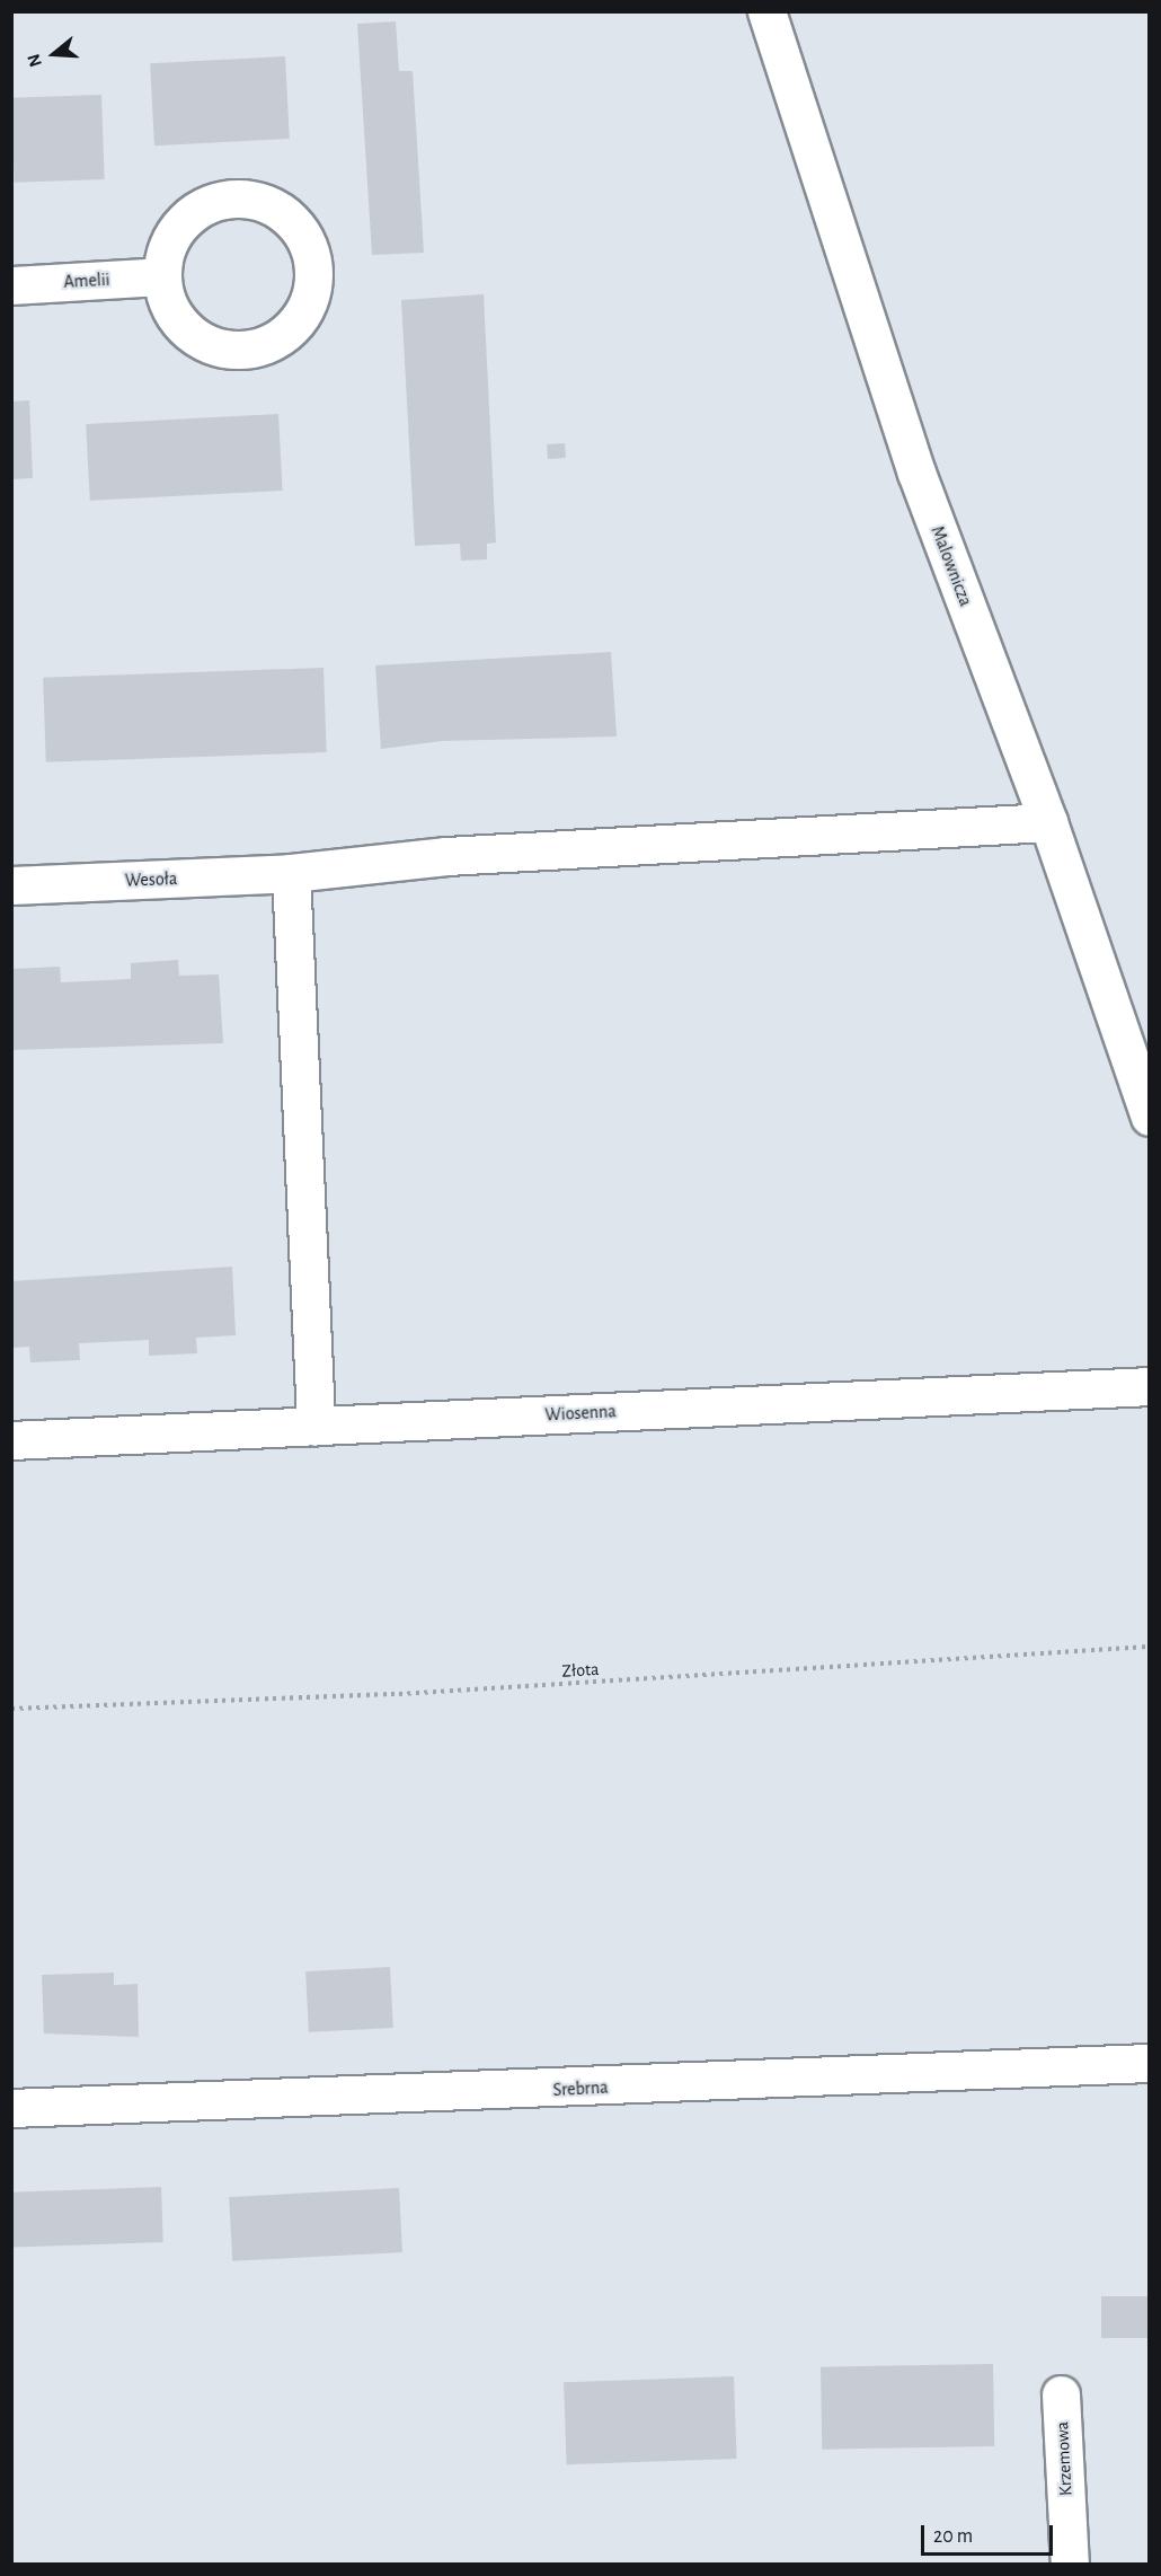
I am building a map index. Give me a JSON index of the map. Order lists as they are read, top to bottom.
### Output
{
  "streets": {
    "street": [
      "Amelii",
      "Malownicza",
      "Wesoła",
      "Wiosenna",
      "Srebrna",
      "Krzemowa"
    ],
    "path": ["Złota"]
  },
  "crossings": [
    ["Malownicza", "Wesoła"]
  ],
  "scale_bar": "20 m",
  "north": "left"
}
